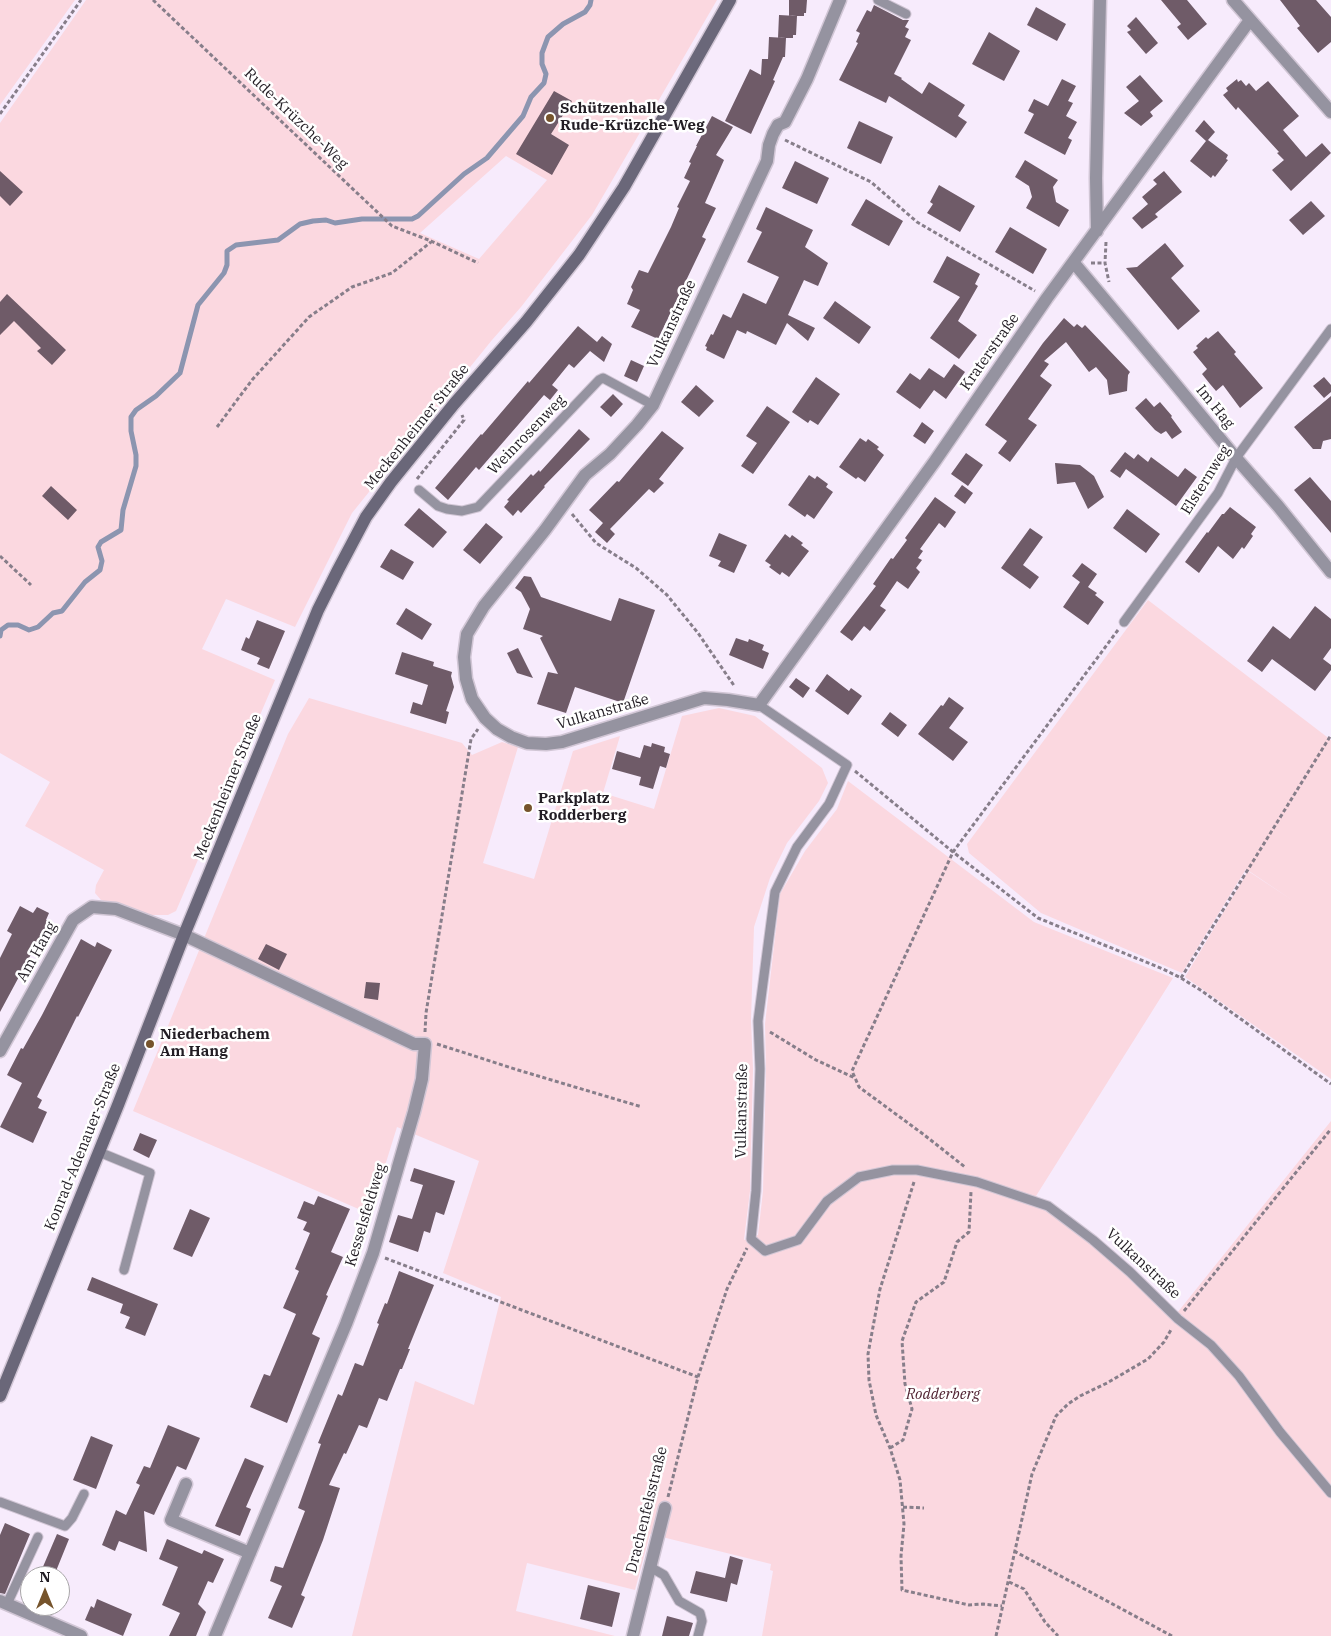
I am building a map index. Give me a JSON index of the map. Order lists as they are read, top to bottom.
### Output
{
  "streets": {
    "main road": ["Meckenheimer Straße", "Konrad-Adenauer-Straße"],
    "street": [
      "Vulkanstraße",
      "Kraterstraße",
      "Im Hag",
      "Am Hang",
      "Kesselsfeldweg",
      "Drachenfelsstraße"
    ],
    "lane": ["Weinrosenweg", "Elsternweg"],
    "path": ["Rude-Krüzche-Weg"]
  },
  "crossings": [
    ["Vulkanstraße", "Kraterstraße"],
    ["Vulkanstraße", "Weinrosenweg"],
    ["Kraterstraße", "Im Hag"],
    ["Im Hag", "Elsternweg"],
    ["Meckenheimer Straße", "Konrad-Adenauer-Straße"],
    ["Am Hang", "Konrad-Adenauer-Straße"]
  ],
  "parks": ["Rodderberg"],
  "places": ["Schützenhalle Rude-Krüzche-Weg", "Parkplatz Rodderberg", "Niederbachem Am Hang"],
  "north": "top"
}
